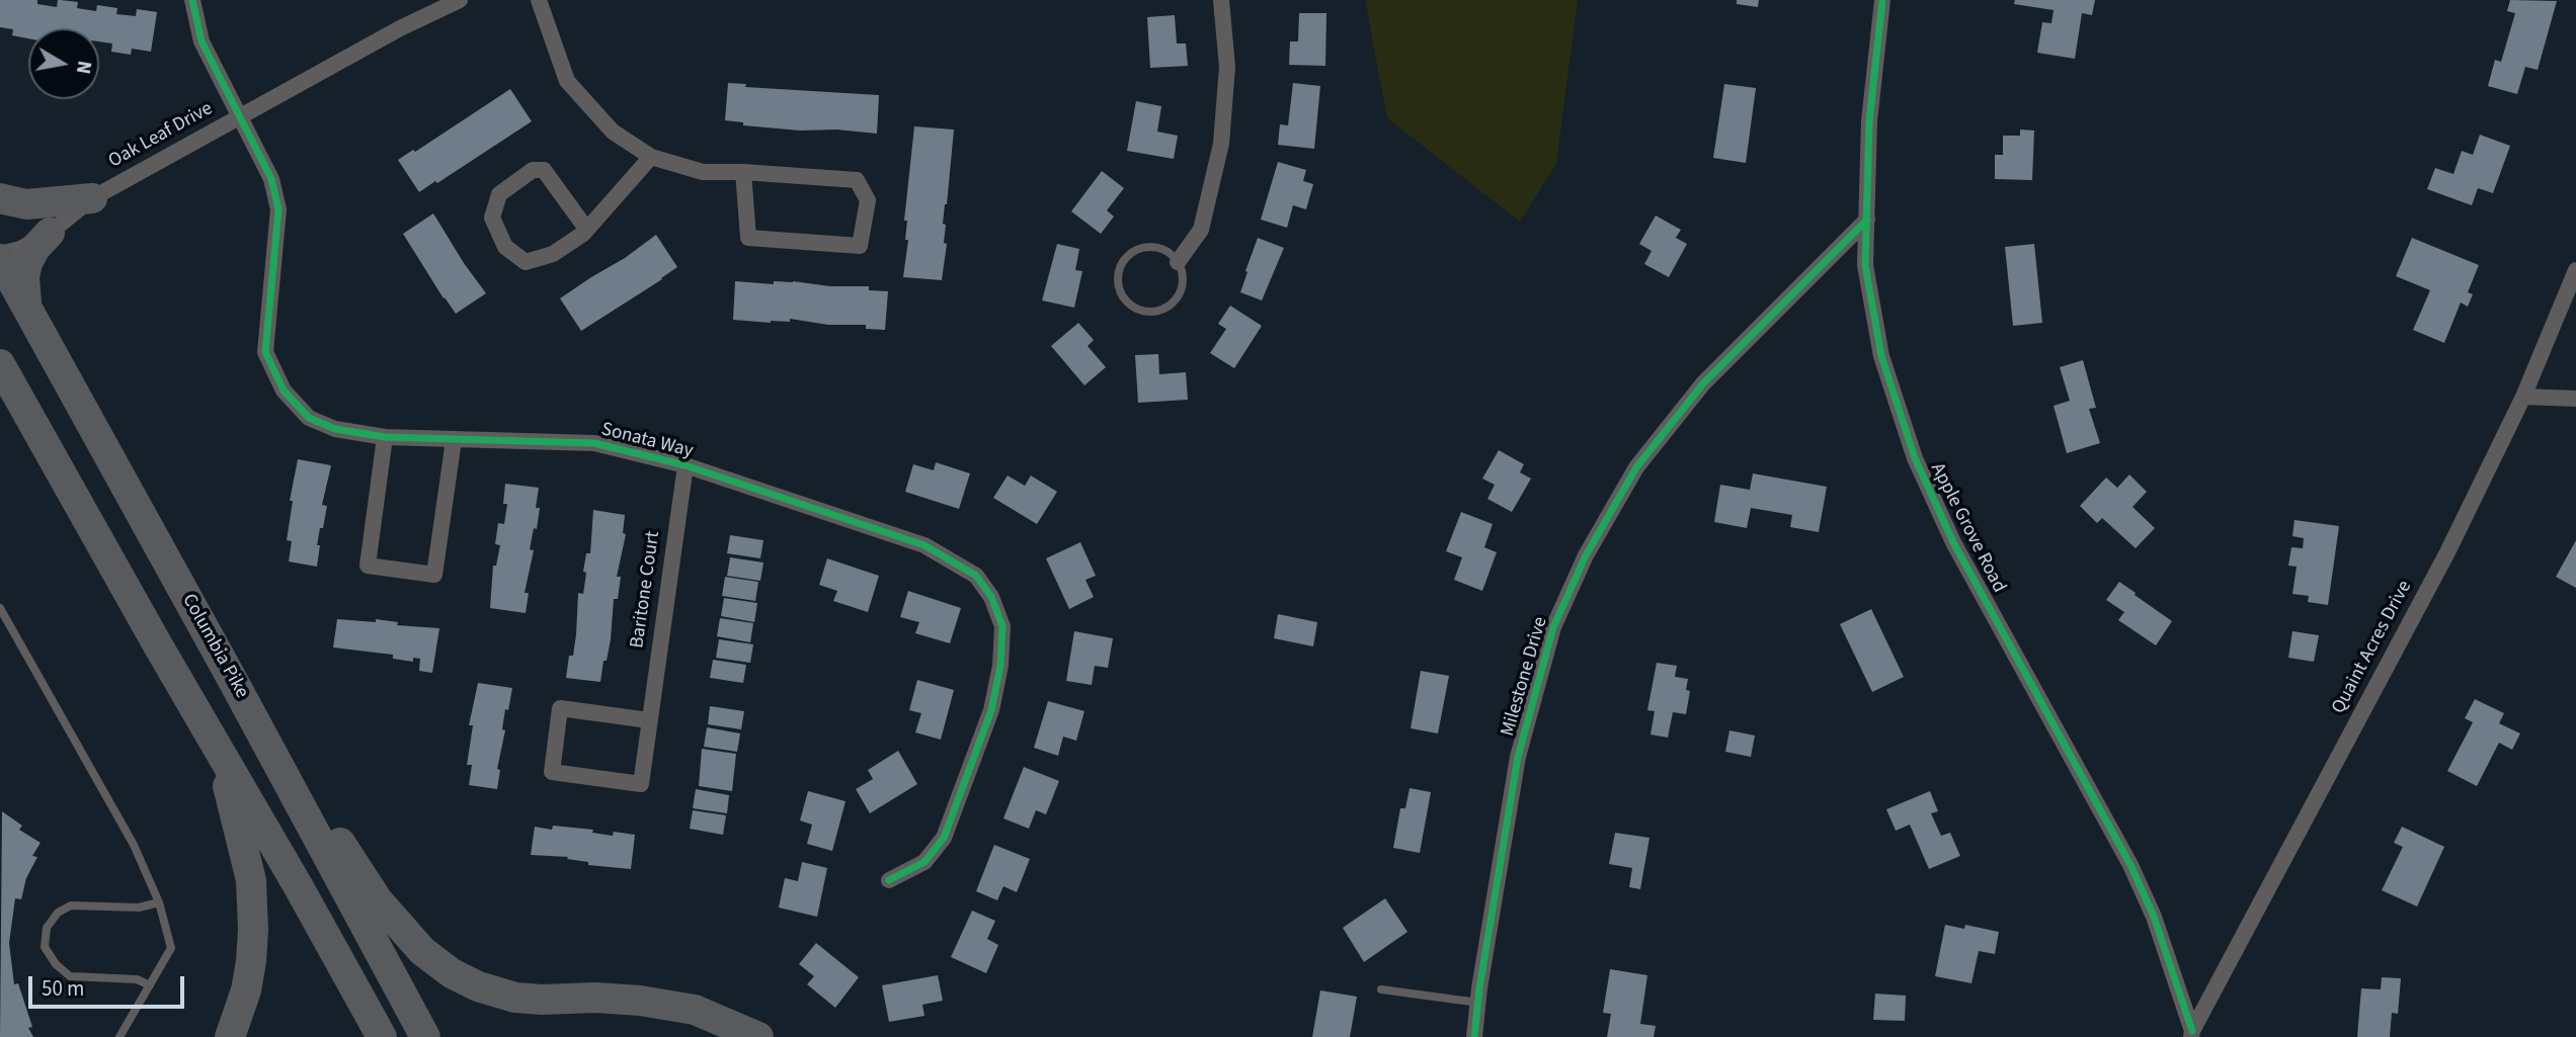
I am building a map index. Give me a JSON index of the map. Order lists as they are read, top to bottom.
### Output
{
  "streets": {
    "highway": ["Columbia Pike"],
    "street": [
      "Oak Leaf Drive",
      "Sonata Way",
      "Apple Grove Road",
      "Baritone Court",
      "Quaint Acres Drive",
      "Milestone Drive"
    ]
  },
  "crossings": [
    ["Oak Leaf Drive", "Sonata Way"],
    ["Oak Leaf Drive", "Columbia Pike"],
    ["Sonata Way", "Baritone Court"],
    ["Apple Grove Road", "Quaint Acres Drive"],
    ["Apple Grove Road", "Milestone Drive"]
  ],
  "scale_bar": "50 m",
  "north": "right"
}
